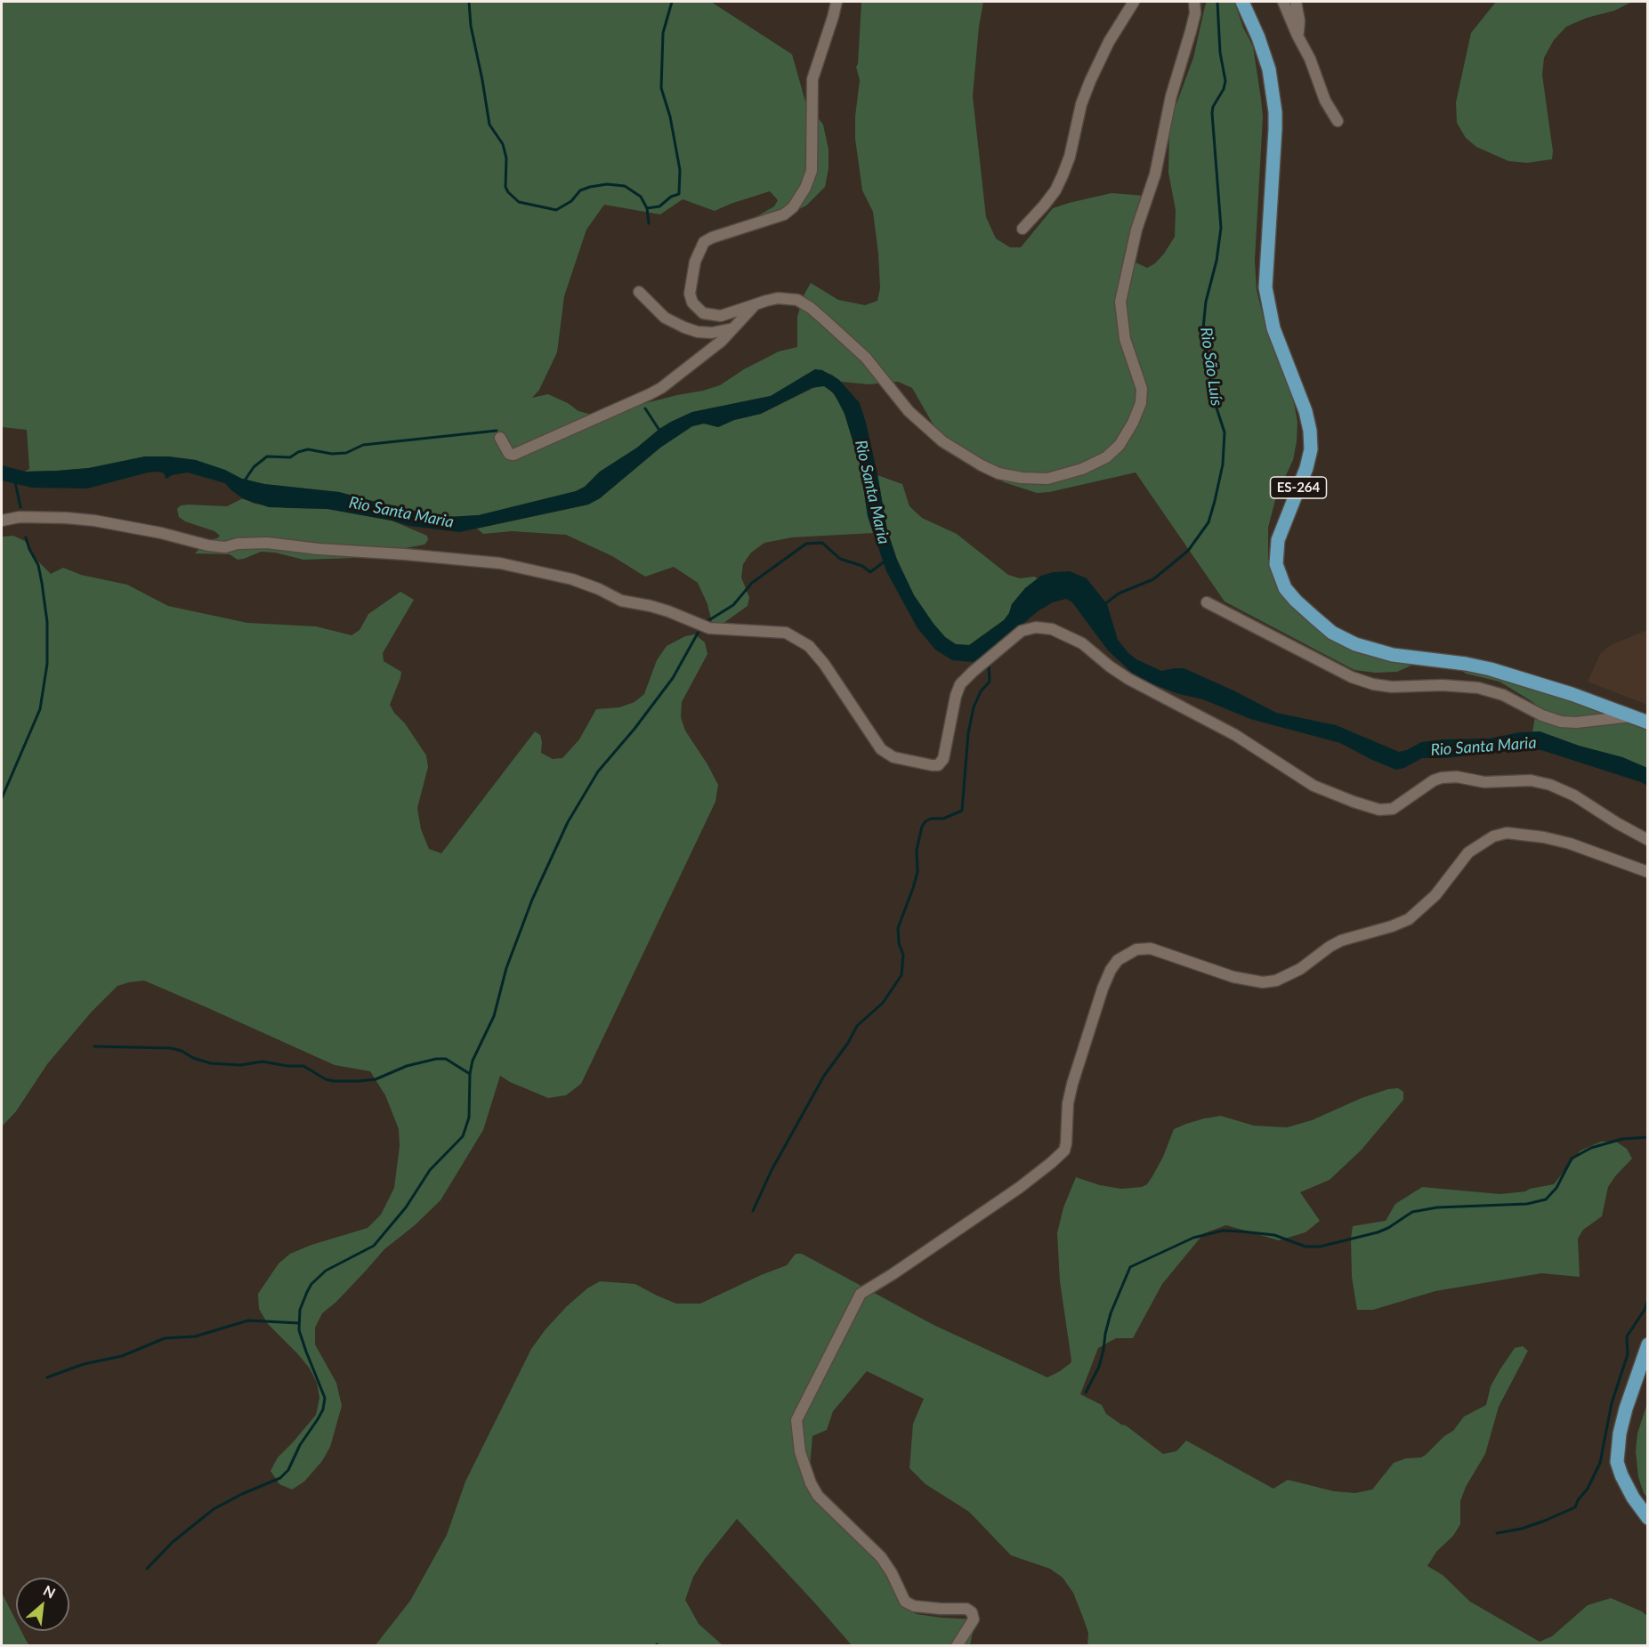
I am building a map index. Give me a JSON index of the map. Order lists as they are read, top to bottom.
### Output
{
  "streets": {
    "main road": ["ES-264"]
  },
  "water": ["Rio São Luís", "Rio Santa Maria"],
  "north": "top right"
}
